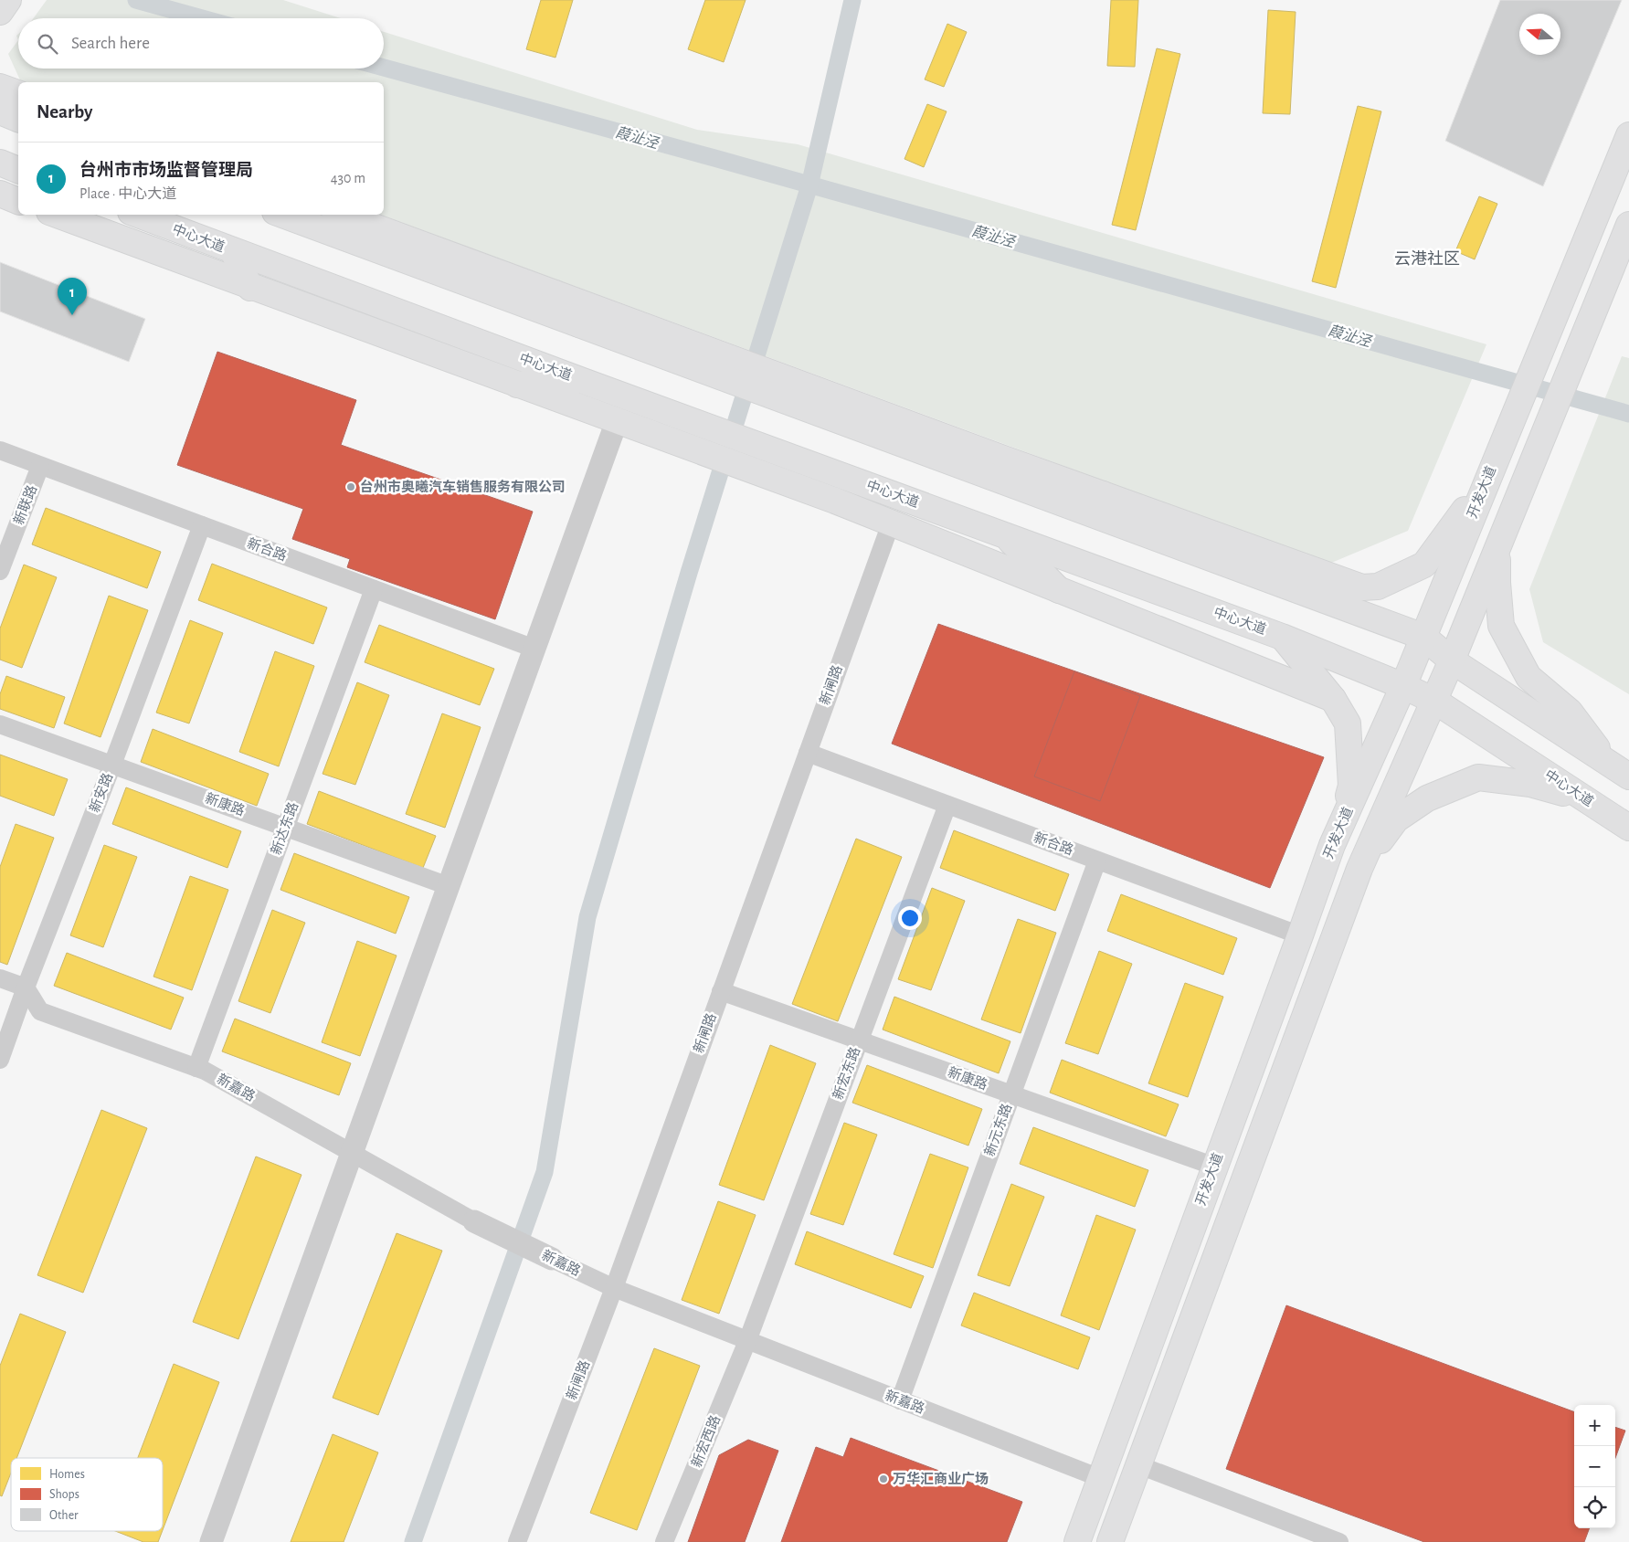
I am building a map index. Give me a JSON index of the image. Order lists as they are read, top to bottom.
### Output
{
  "streets": {
    "main road": ["中心大道", "开发大道"],
    "street": [
      "新联路",
      "新合路",
      "新闸路",
      "新安路",
      "新康路",
      "新达东路",
      "新宏东路",
      "新嘉路",
      "新元东路",
      "新宏西路"
    ]
  },
  "crossings": [
    ["中心大道", "开发大道"],
    ["开发大道", "新合路"],
    ["开发大道", "新康路"],
    ["开发大道", "新嘉路"],
    ["新联路", "新合路"],
    ["新合路", "新闸路"],
    ["新合路", "新安路"],
    ["新合路", "新达东路"],
    ["新合路", "新宏东路"],
    ["新合路", "新元东路"],
    ["新闸路", "新康路"],
    ["新闸路", "新嘉路"],
    ["新安路", "新康路"],
    ["新康路", "新达东路"],
    ["新康路", "新宏东路"],
    ["新康路", "新元东路"],
    ["新达东路", "新嘉路"],
    ["新宏东路", "新嘉路"],
    ["新宏东路", "新宏西路"],
    ["新嘉路", "新元东路"],
    ["新嘉路", "新宏西路"]
  ],
  "districts": ["云港社区"],
  "water": ["葭沚泾"],
  "places": ["台州市奥曦汽车销售服务有限公司", "万华汇商业广场"],
  "legend": ["Homes", "Shops", "Other"],
  "north": "left",
  "page": {
    "search": "Search here",
    "heading": "Nearby",
    "list": [
      {
        "mark": "1",
        "name": "台州市市场监督管理局",
        "note": "Place · 中心大道",
        "value": "430 m"
      }
    ],
    "pins": "1",
    "map_buttons": ["+", "−"]
  }
}
